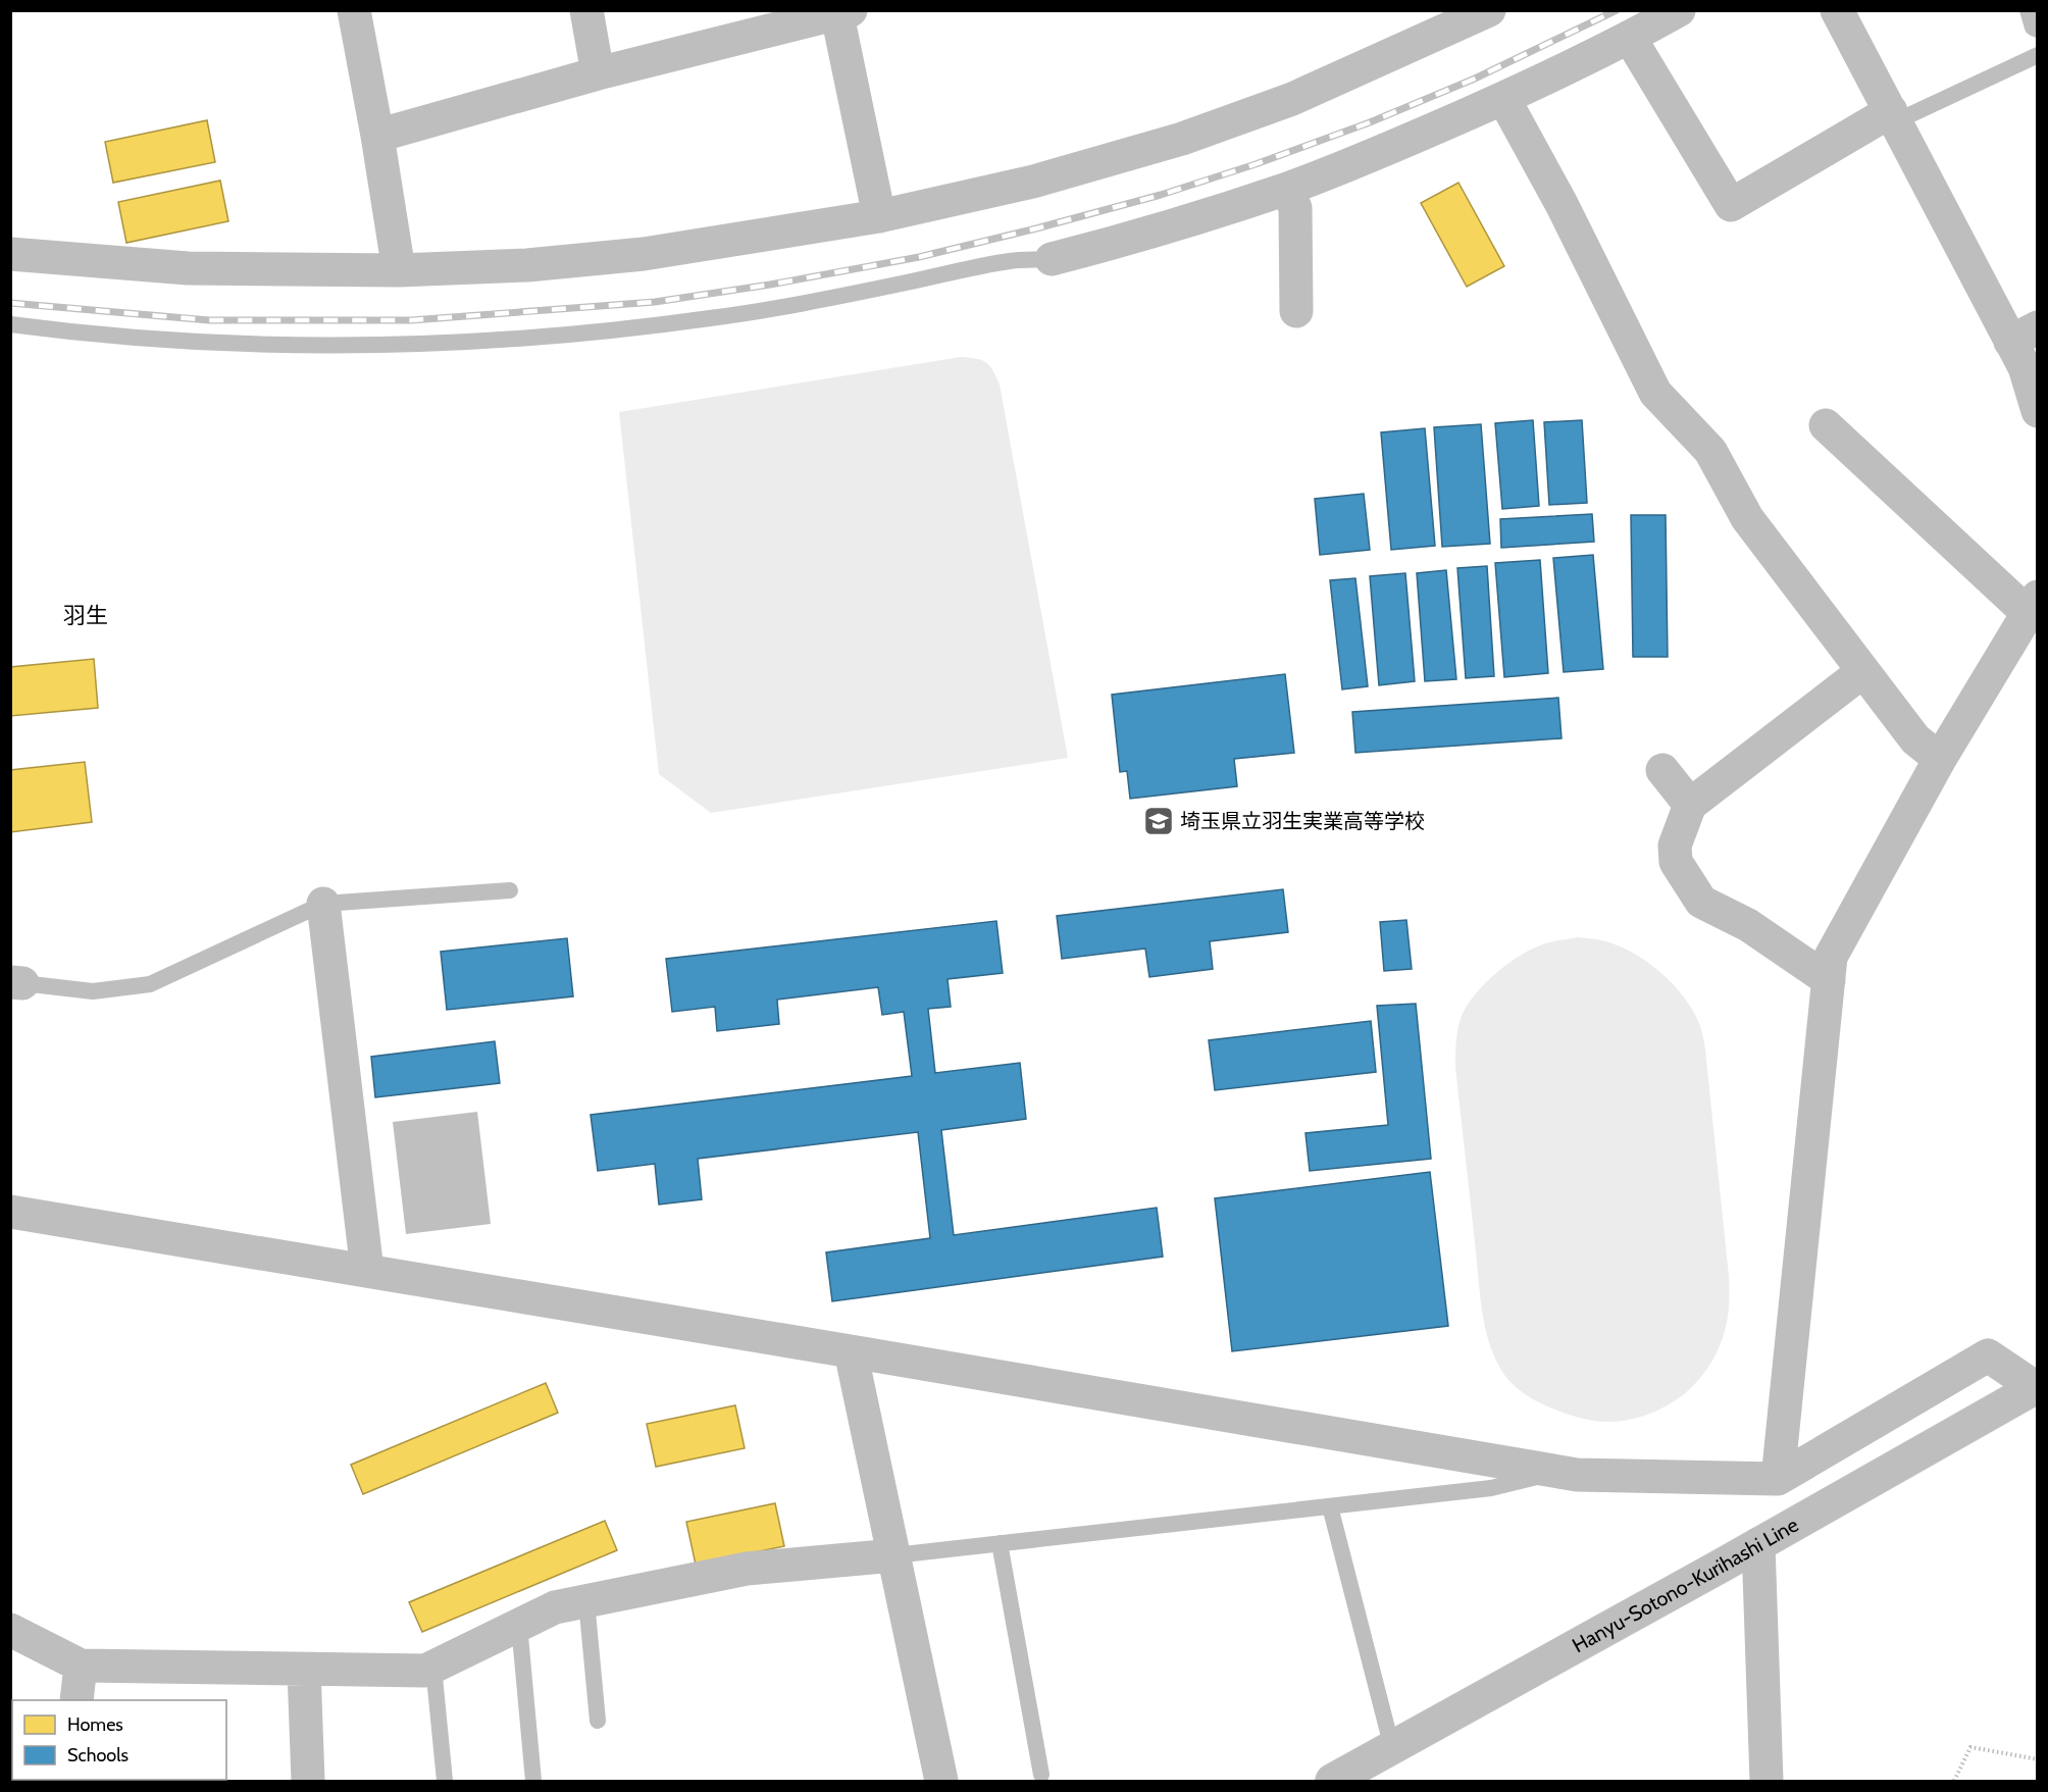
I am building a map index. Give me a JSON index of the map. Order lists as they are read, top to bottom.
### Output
{
  "streets": {
    "street": ["Hanyu-Sotono-Kurihashi Line"]
  },
  "districts": ["羽生"],
  "places": {
    "school or university": ["埼玉県立羽生実業高等学校"]
  },
  "legend": ["Homes", "Schools"]
}
